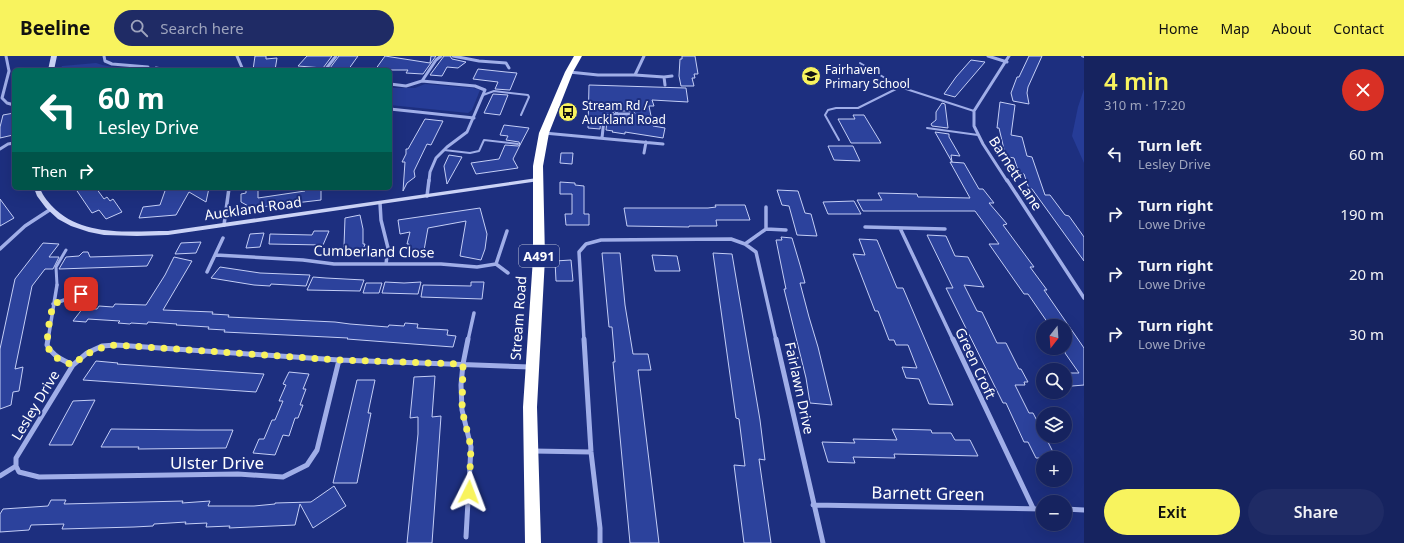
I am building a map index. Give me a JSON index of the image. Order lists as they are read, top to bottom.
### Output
{
  "streets": {
    "highway": ["A491", "Stream Road"],
    "street": [
      "Barnett Lane",
      "Auckland Road",
      "Cumberland Close",
      "Green Croft",
      "Fairlawn Drive",
      "Lesley Drive",
      "Ulster Drive",
      "Barnett Green"
    ]
  },
  "crossings": [
    ["Auckland Road", "Stream Road"],
    ["Stream Road", "Lesley Drive"],
    ["Green Croft", "Barnett Green"],
    ["Fairlawn Drive", "Barnett Green"],
    ["Lesley Drive", "Ulster Drive"]
  ],
  "places": {
    "school or university": ["Fairhaven Primary School"],
    "bus stop": ["Stream Rd / Auckland Road"]
  },
  "north": "bottom",
  "page": {
    "header": "Beeline",
    "search": "Search here",
    "nav": [
      "Home",
      "Map",
      "About",
      "Contact"
    ],
    "heading": ["4 min", "310 m · 17:20"],
    "turn": ["60 m", "Lesley Drive"],
    "list": [
      {
        "name": "Turn left",
        "note": "Lesley Drive",
        "value": "60 m"
      },
      {
        "name": "Turn right",
        "note": "Lowe Drive",
        "value": "190 m"
      },
      {
        "name": "Turn right",
        "note": "Lowe Drive",
        "value": "20 m"
      },
      {
        "name": "Turn right",
        "note": "Lowe Drive",
        "value": "30 m"
      }
    ],
    "then": "Then",
    "map_buttons": ["+", "−"],
    "buttons": ["Exit", "Share"]
  }
}
